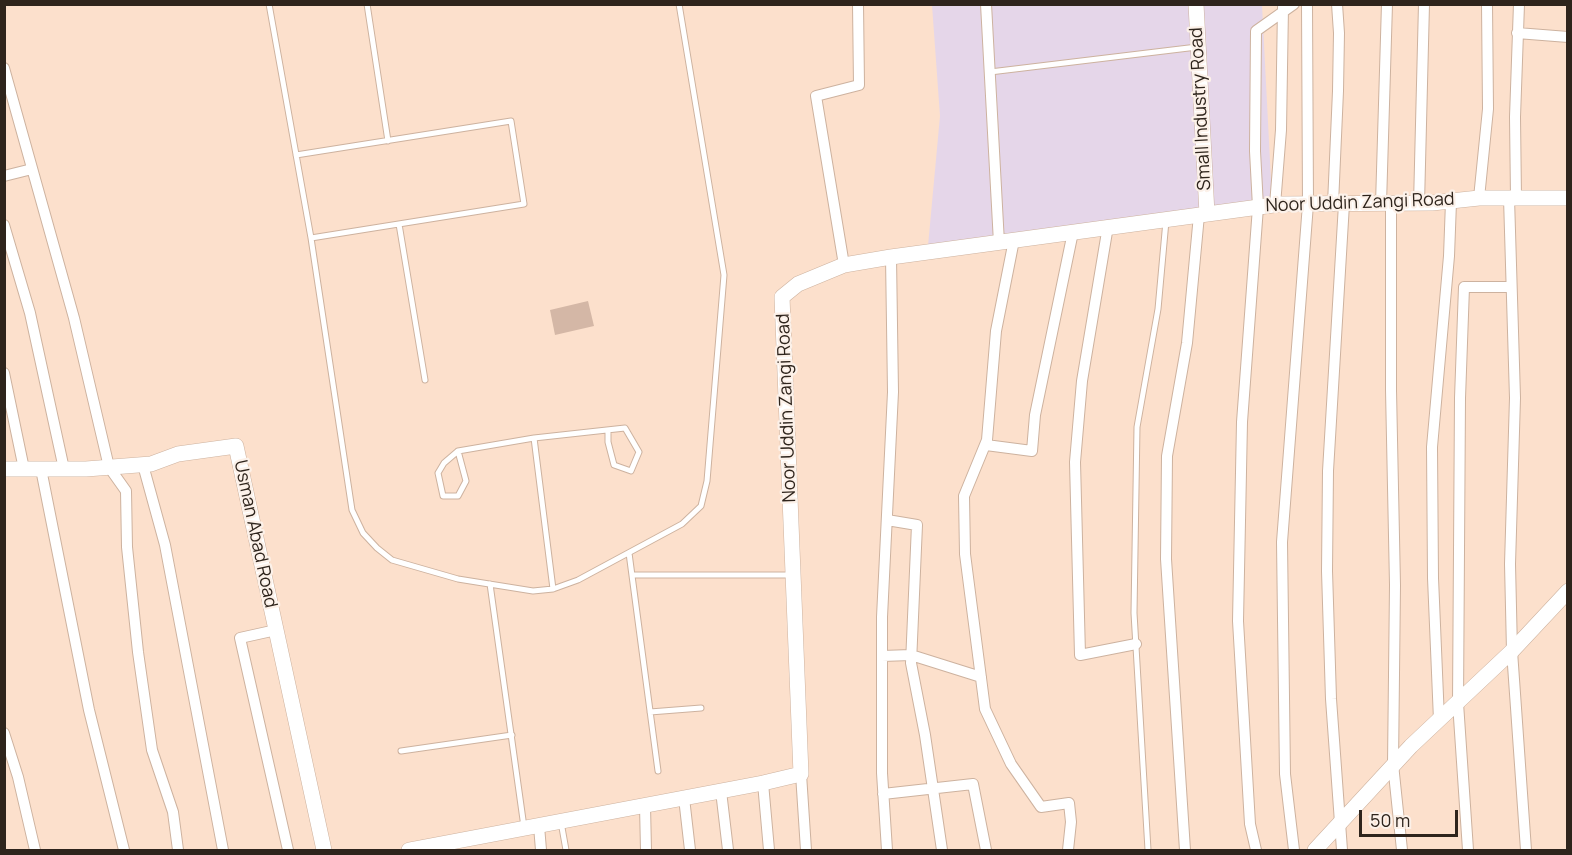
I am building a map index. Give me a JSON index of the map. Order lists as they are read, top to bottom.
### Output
{
  "streets": {
    "street": ["Small Industry Road", "Noor Uddin Zangi Road", "Usman Abad Road"]
  },
  "crossings": [
    ["Small Industry Road", "Noor Uddin Zangi Road"]
  ],
  "scale_bar": "50 m"
}
